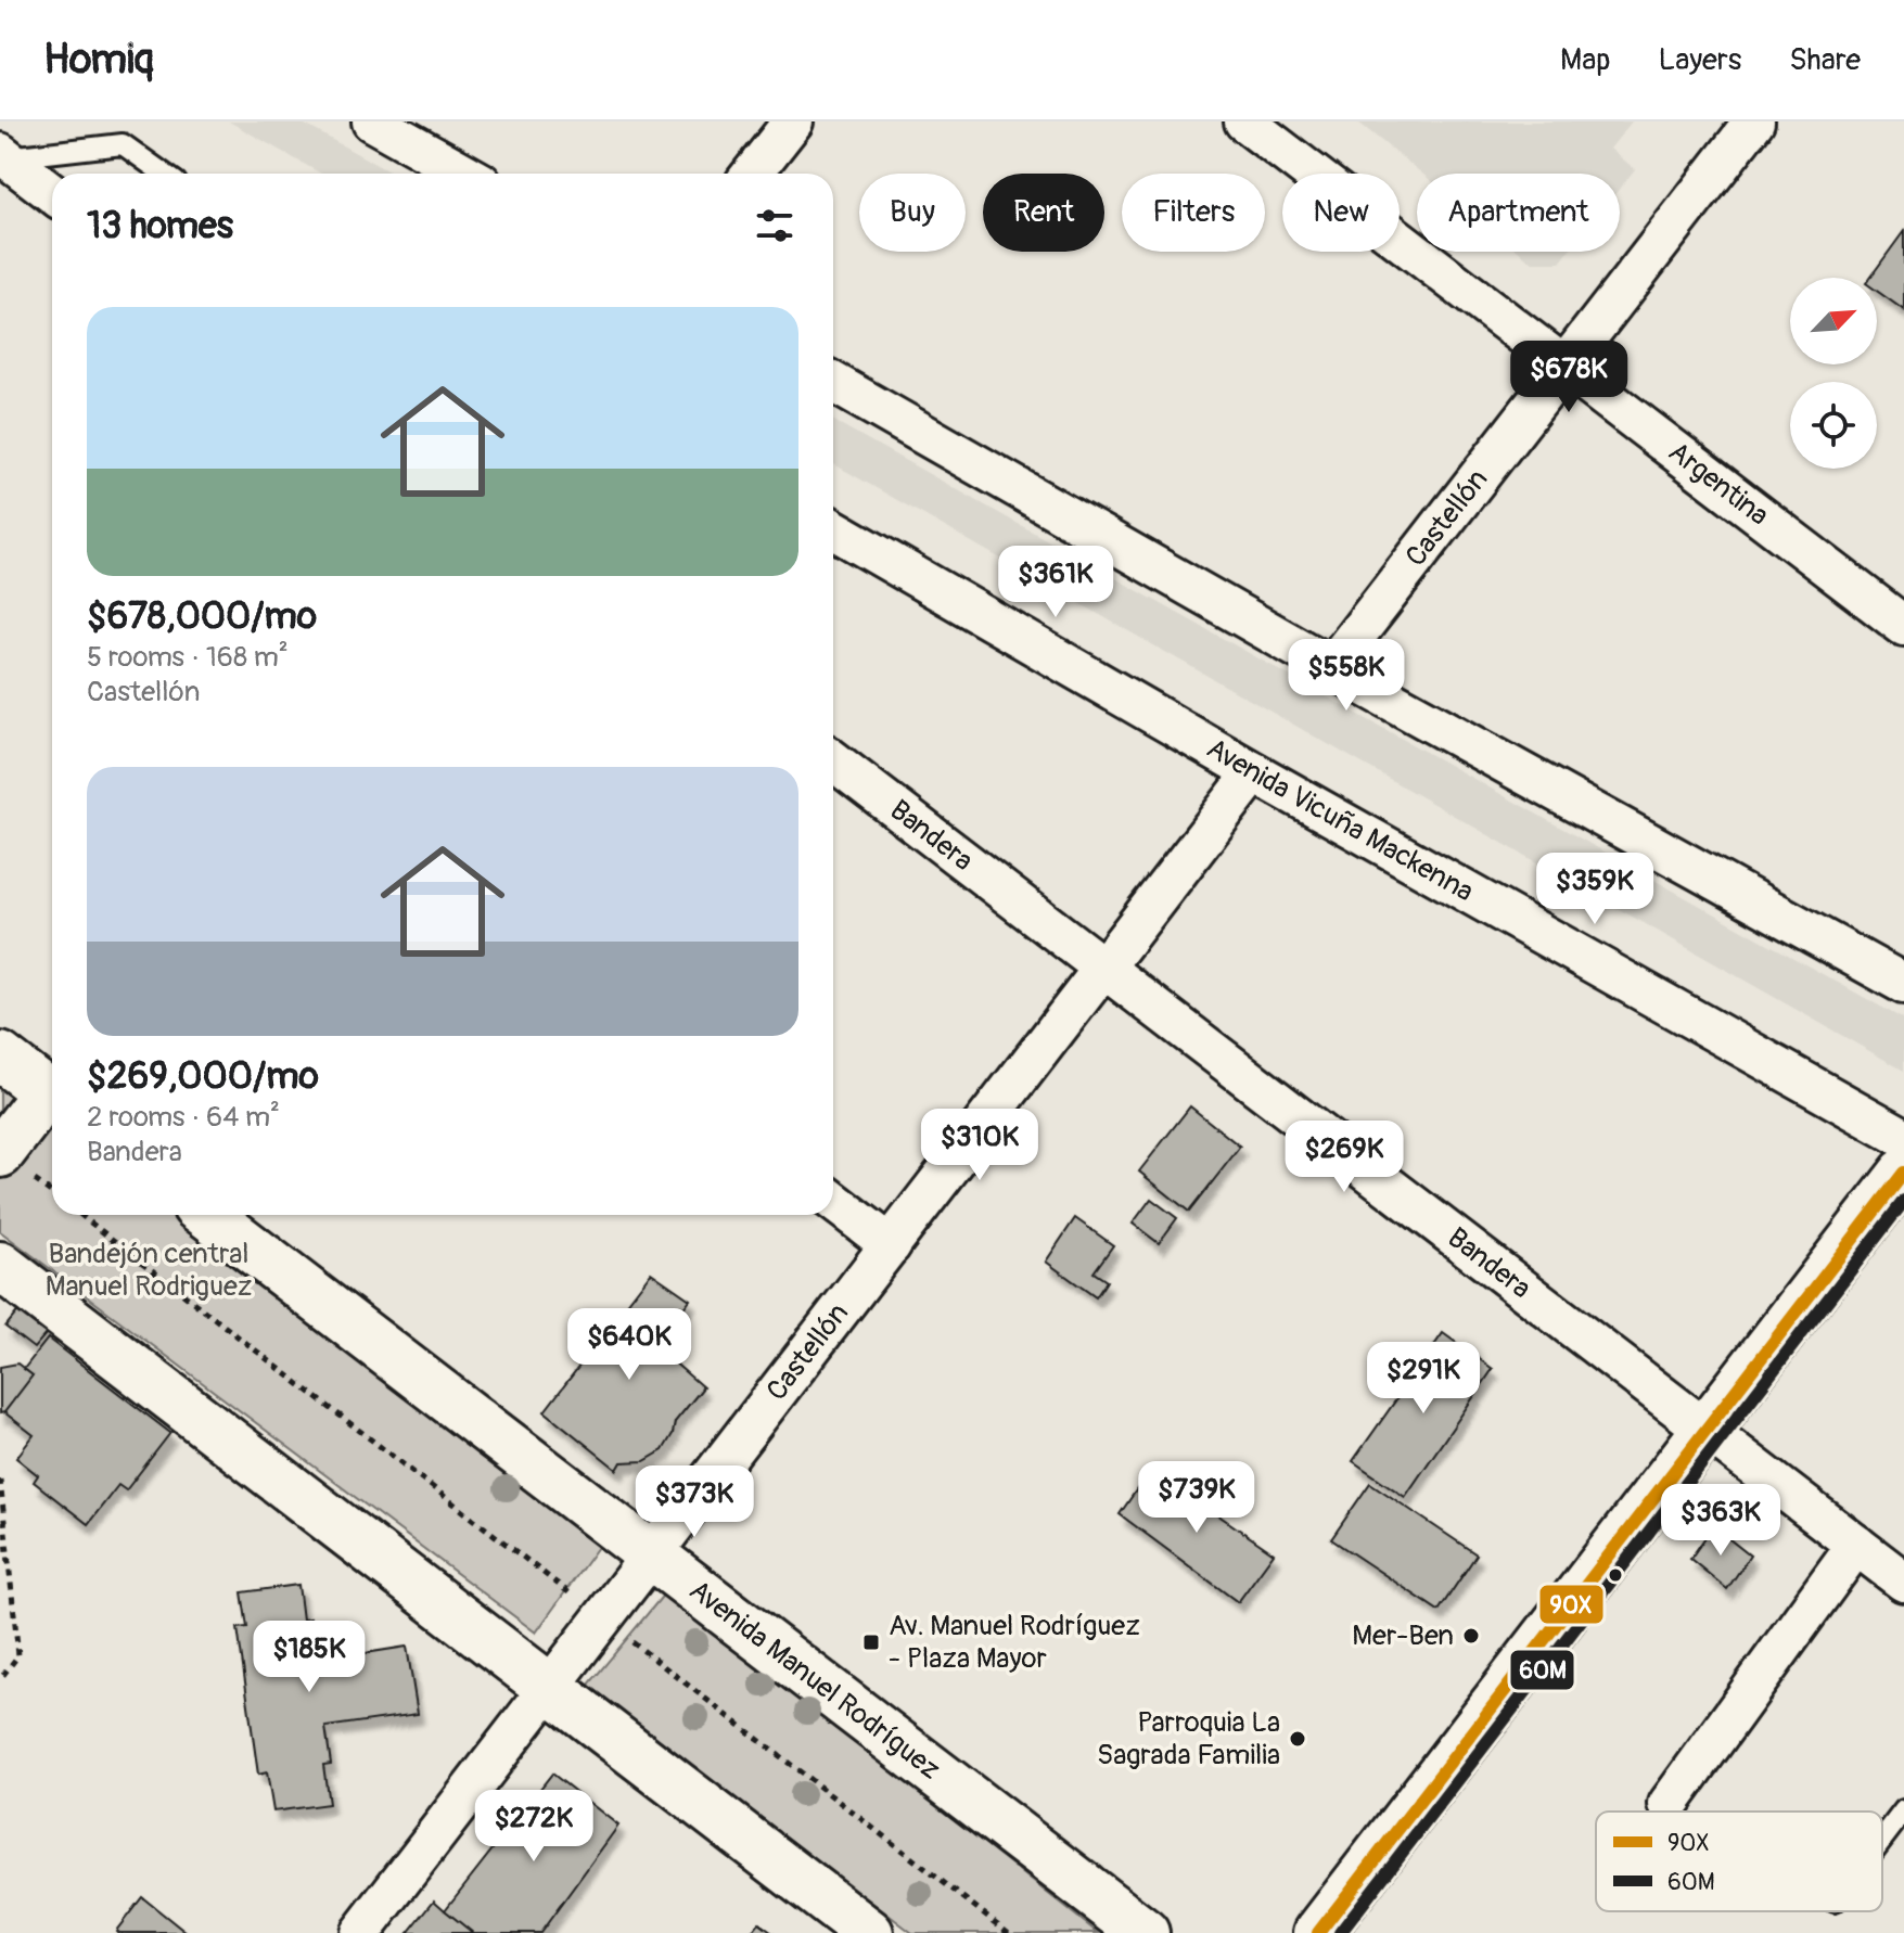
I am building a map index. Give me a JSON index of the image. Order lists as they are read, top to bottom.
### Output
{
  "streets": {
    "main road": ["Avenida Manuel Rodríguez"],
    "street": [
      "Argentina",
      "Castellón",
      "Avenida Vicuña Mackenna",
      "Bandera"
    ]
  },
  "crossings": [
    ["Argentina", "Castellón"],
    ["Castellón", "Avenida Vicuña Mackenna"],
    ["Castellón", "Bandera"],
    ["Castellón", "Avenida Manuel Rodríguez"]
  ],
  "parks": ["Bandejón central Manuel Rodriguez"],
  "places": {
    "other": ["Mer-Ben", "Parroquia La Sagrada Familia"],
    "transit": ["Av. Manuel Rodríguez - Plaza Mayor"]
  },
  "lines": ["transit line 90X", "transit line 60M"],
  "legend": ["90X", "60M"],
  "north": "top right",
  "page": {
    "header": "Homiq",
    "nav": ["Map", "Layers", "Share"],
    "chip": [
      "Buy",
      "Rent",
      "Filters",
      "New",
      "Apartment"
    ],
    "heading": "13 homes",
    "list": [
      {
        "name": "$678,000/mo",
        "note": "5 rooms · 168 m² · Castellón"
      },
      {
        "name": "$269,000/mo",
        "note": "2 rooms · 64 m² · Bandera"
      }
    ],
    "price": [
      "$678K",
      "$361K",
      "$558K",
      "$359K",
      "$310K",
      "$269K",
      "$640K",
      "$291K",
      "$739K",
      "$373K",
      "$363K",
      "$185K",
      "$272K"
    ]
  }
}
